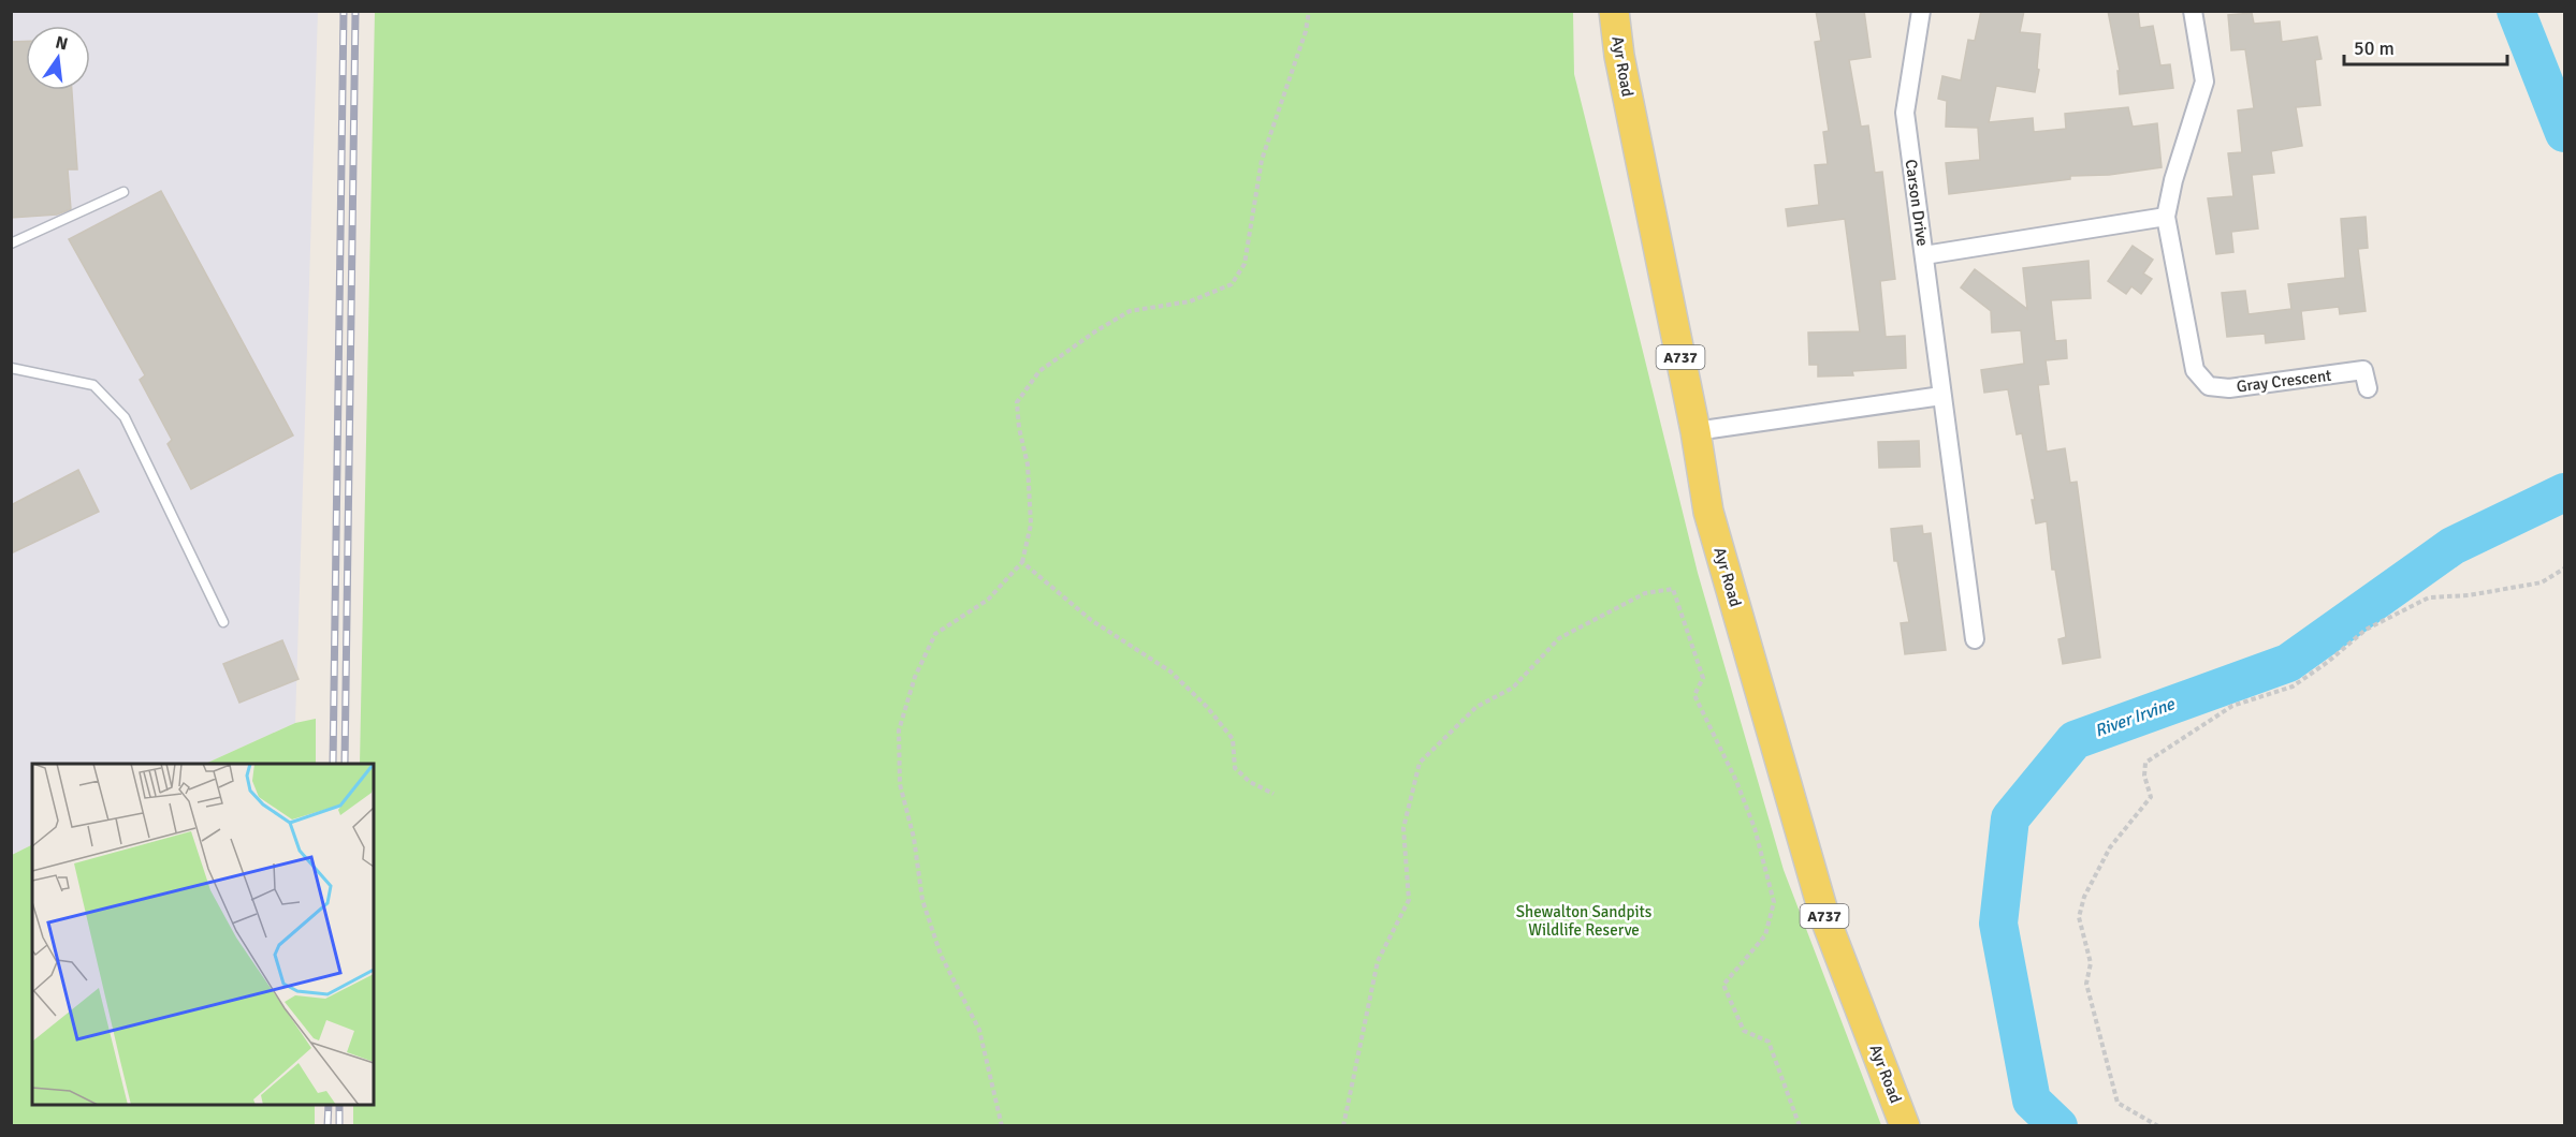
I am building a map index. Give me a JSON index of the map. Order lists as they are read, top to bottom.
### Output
{
  "streets": {
    "main road": ["Ayr Road", "A737"],
    "street": ["Carson Drive", "Gray Crescent"]
  },
  "water": ["River Irvine"],
  "parks": ["Shewalton Sandpits Wildlife Reserve"],
  "scale_bar": "50 m",
  "north": "top"
}
